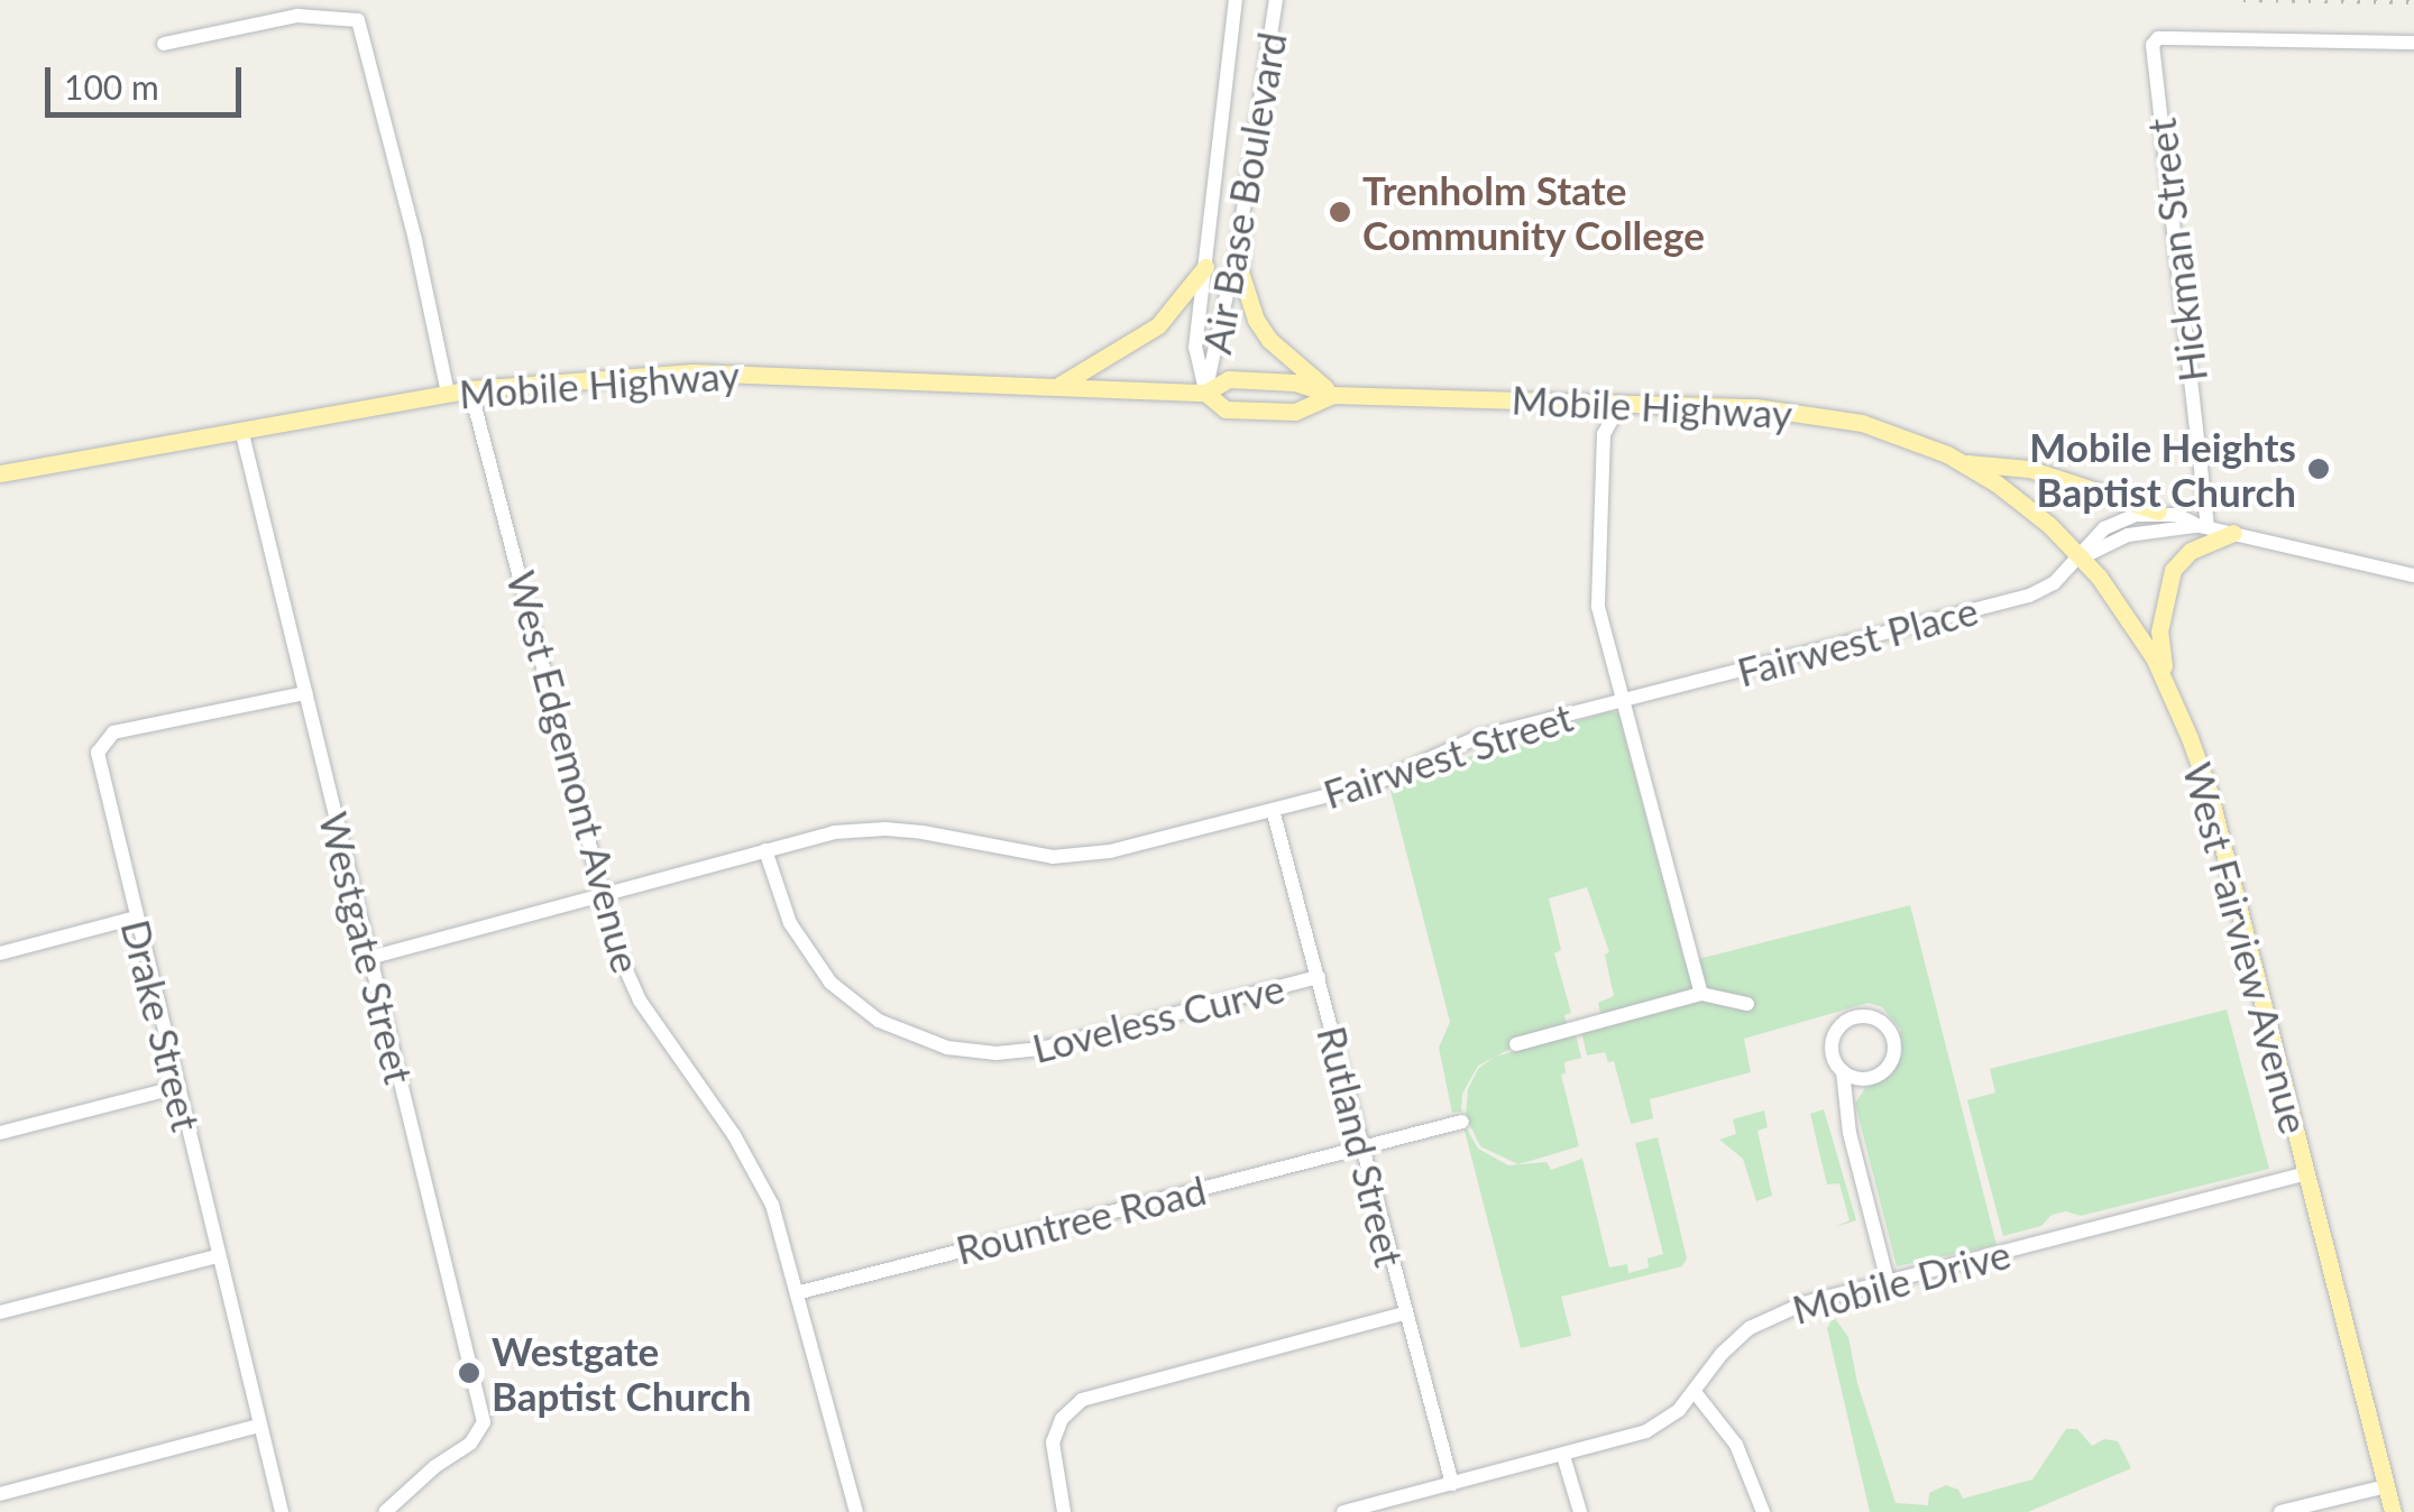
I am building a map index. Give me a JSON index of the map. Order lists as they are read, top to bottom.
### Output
{
  "streets": {
    "main road": ["Mobile Highway", "West Fairview Avenue"],
    "street": [
      "Air Base Boulevard",
      "Hickman Street",
      "Fairwest Place",
      "Fairwest Street",
      "West Edgemont Avenue",
      "Westgate Street",
      "Loveless Curve",
      "Drake Street",
      "Rutland Street",
      "Rountree Road",
      "Mobile Drive"
    ]
  },
  "crossings": [
    ["Air Base Boulevard", "Mobile Highway"],
    ["Mobile Highway", "Fairwest Street"],
    ["Mobile Highway", "West Edgemont Avenue"],
    ["Mobile Highway", "Westgate Street"],
    ["Mobile Highway", "West Fairview Avenue"],
    ["Fairwest Place", "Fairwest Street"],
    ["Fairwest Place", "West Fairview Avenue"],
    ["Fairwest Street", "West Edgemont Avenue"],
    ["Fairwest Street", "Westgate Street"],
    ["Fairwest Street", "Loveless Curve"],
    ["Fairwest Street", "Rutland Street"],
    ["West Edgemont Avenue", "Rountree Road"],
    ["Westgate Street", "Drake Street"],
    ["West Fairview Avenue", "Mobile Drive"],
    ["Loveless Curve", "Rutland Street"],
    ["Rutland Street", "Rountree Road"],
    ["Rutland Street", "Mobile Drive"]
  ],
  "places": ["Trenholm State Community College", "Mobile Heights Baptist Church", "Westgate Baptist Church"],
  "scale_bar": "100 m"
}
